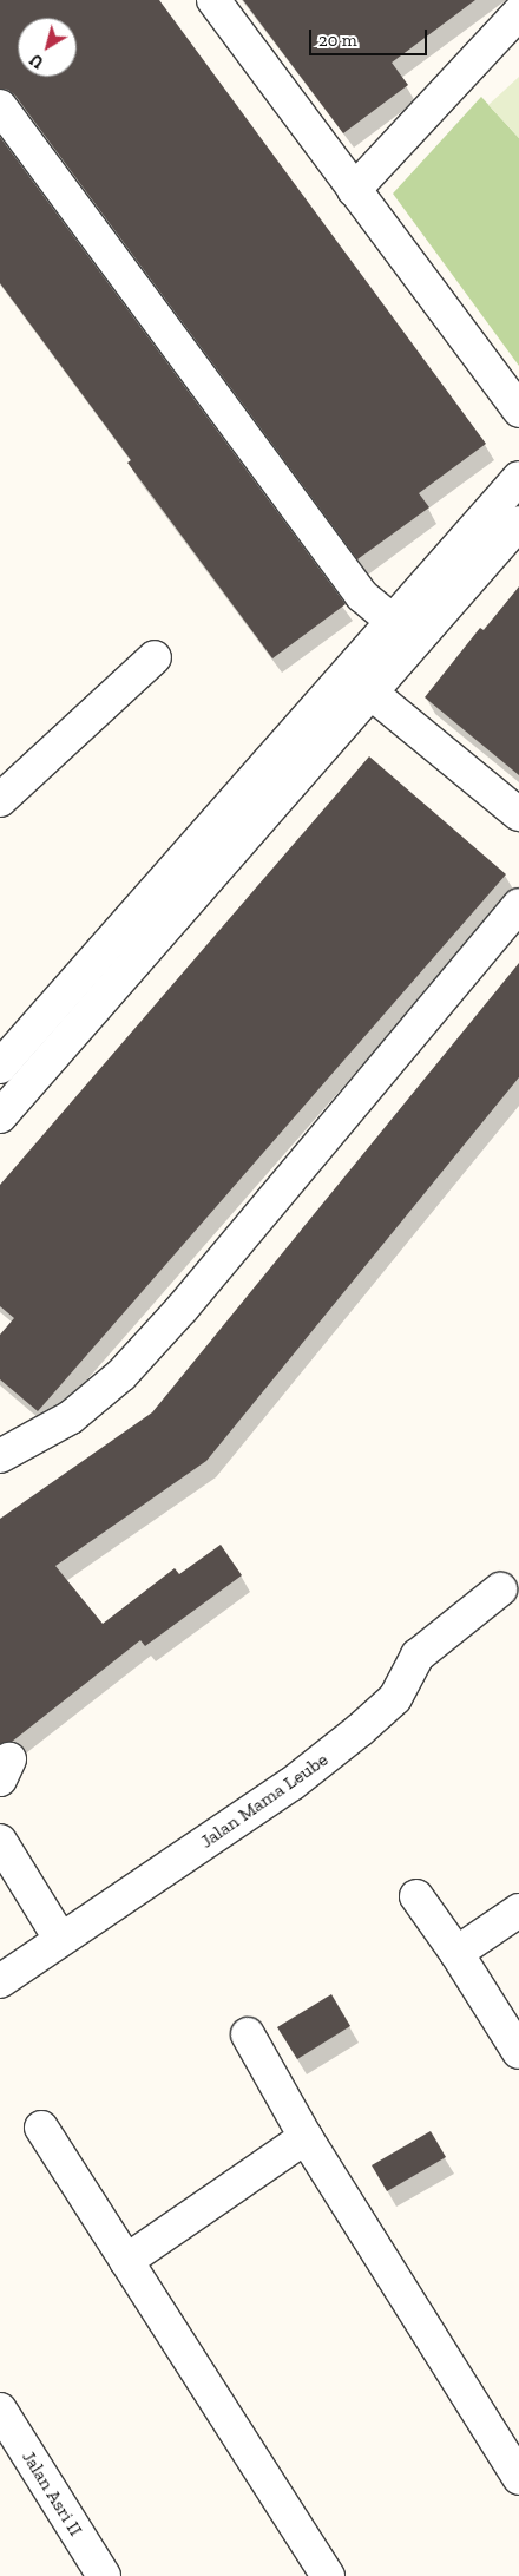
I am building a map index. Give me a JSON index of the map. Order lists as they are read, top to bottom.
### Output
{
  "streets": {
    "street": ["Jalan Mama Leube", "Jalan Asri II"]
  },
  "scale_bar": "20 m",
  "north": "bottom left"
}
